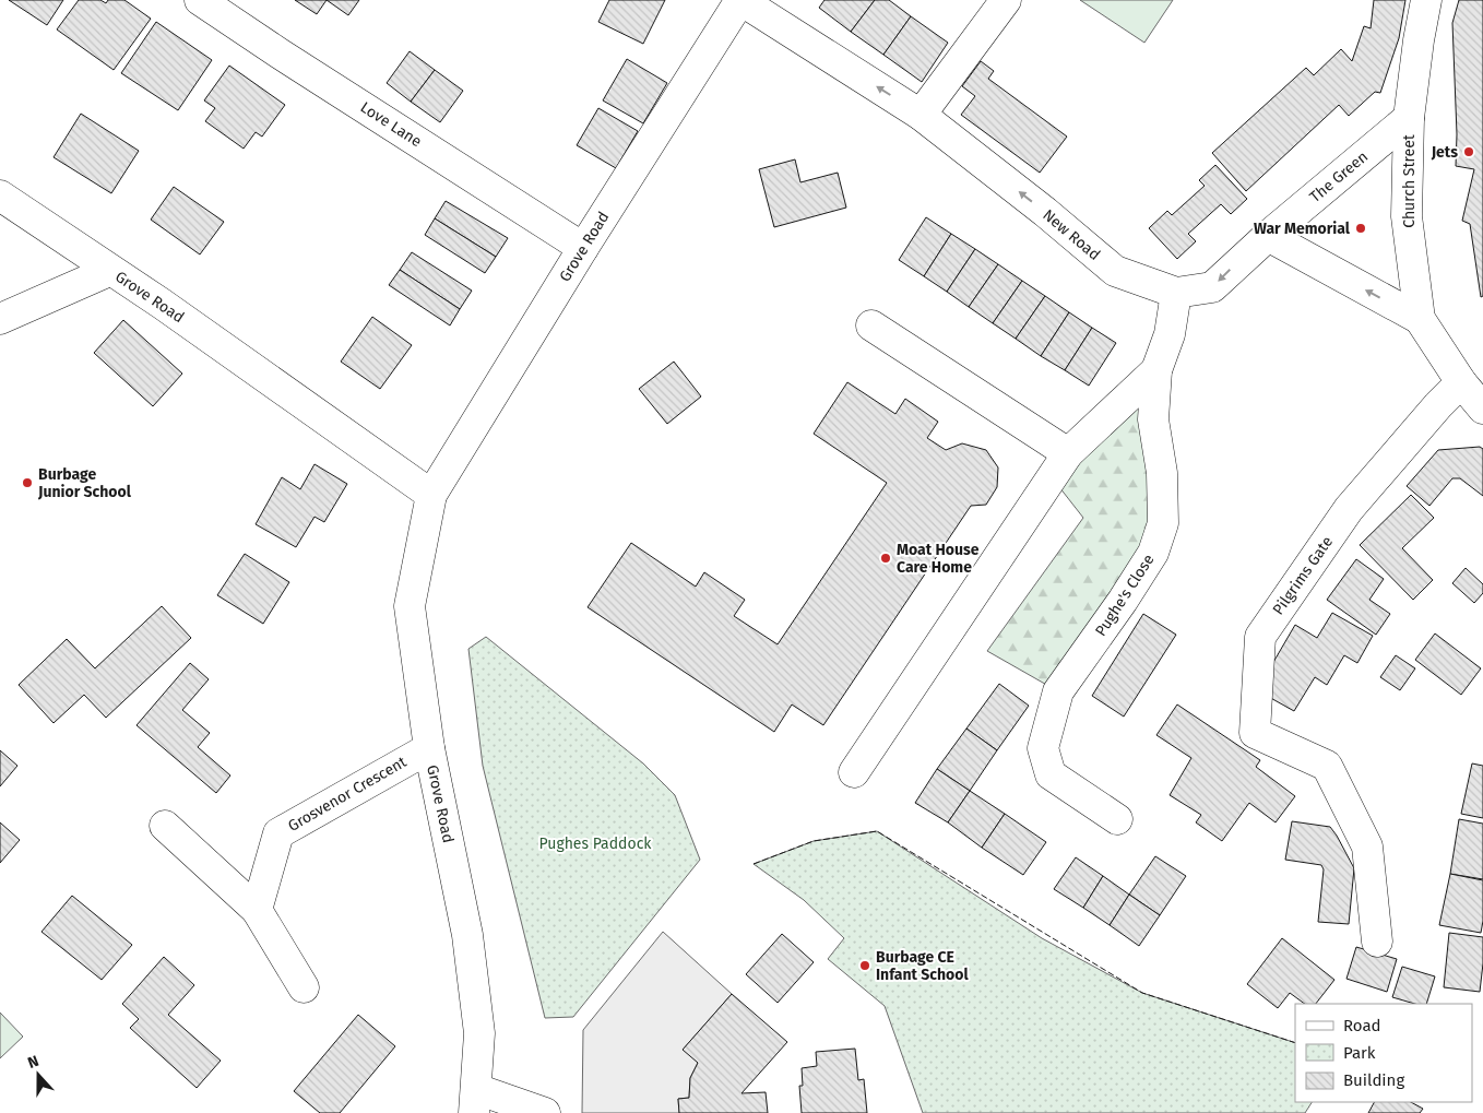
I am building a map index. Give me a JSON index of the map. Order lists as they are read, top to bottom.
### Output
{
  "streets": {
    "street": [
      "Love Lane",
      "The Green",
      "Church Street",
      "New Road",
      "Grove Road",
      "Pilgrims Gate",
      "Pughe's Close",
      "Grosvenor Crescent"
    ]
  },
  "crossings": [
    ["Love Lane", "Grove Road"],
    ["The Green", "Church Street"],
    ["The Green", "New Road"],
    ["Church Street", "Pilgrims Gate"],
    ["New Road", "Grove Road"],
    ["New Road", "Pughe's Close"],
    ["Grove Road", "Grosvenor Crescent"]
  ],
  "parks": ["Pughes Paddock"],
  "places": [
    "Jets",
    "War Memorial",
    "Burbage Junior School",
    "Moat House Care Home",
    "Burbage CE Infant School"
  ],
  "legend": ["Road", "Park", "Building"],
  "north": "top"
}
